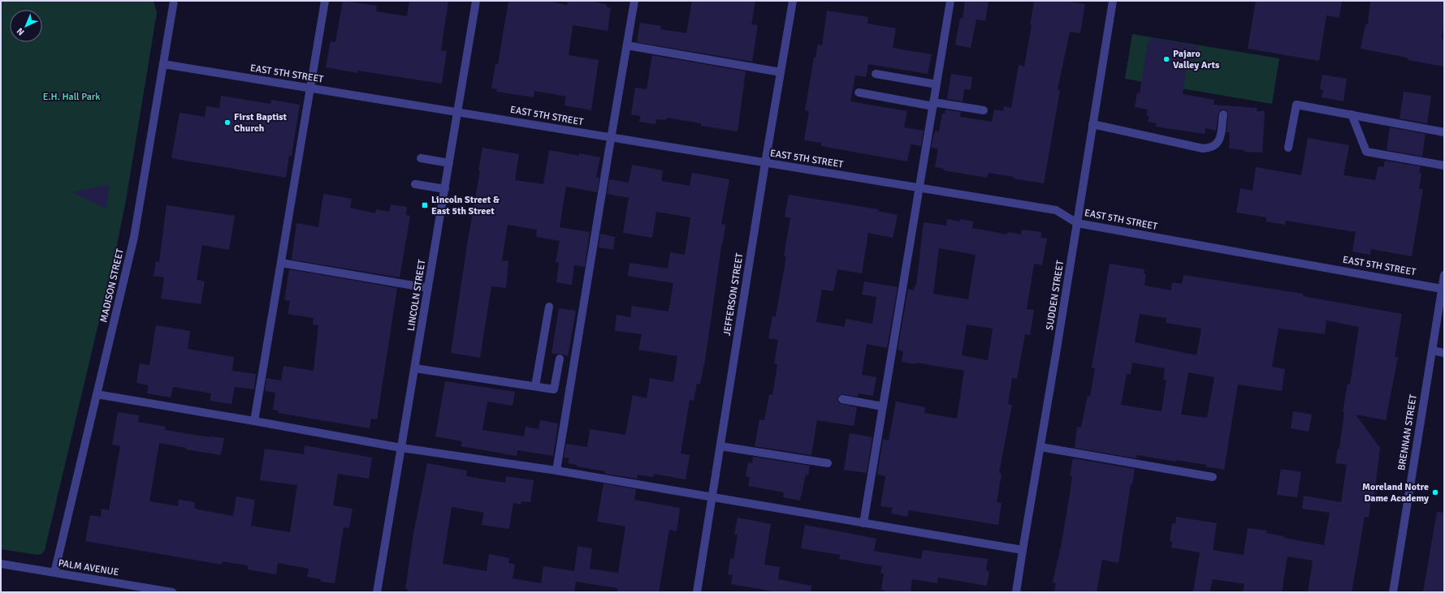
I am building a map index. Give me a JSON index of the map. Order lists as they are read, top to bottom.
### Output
{
  "streets": {
    "street": [
      "EAST 5TH STREET",
      "MADISON STREET",
      "JEFFERSON STREET",
      "LINCOLN STREET",
      "SUDDEN STREET",
      "BRENNAN STREET",
      "PALM AVENUE"
    ]
  },
  "crossings": [
    ["EAST 5TH STREET", "MADISON STREET"],
    ["EAST 5TH STREET", "JEFFERSON STREET"],
    ["EAST 5TH STREET", "LINCOLN STREET"],
    ["EAST 5TH STREET", "SUDDEN STREET"],
    ["EAST 5TH STREET", "BRENNAN STREET"],
    ["MADISON STREET", "PALM AVENUE"]
  ],
  "parks": ["E.H. Hall Park"],
  "places": {
    "other": ["Pajaro Valley Arts", "First Baptist Church", "Moreland Notre Dame Academy"],
    "transit": ["Lincoln Street & East 5th Street"]
  },
  "north": "bottom left"
}
